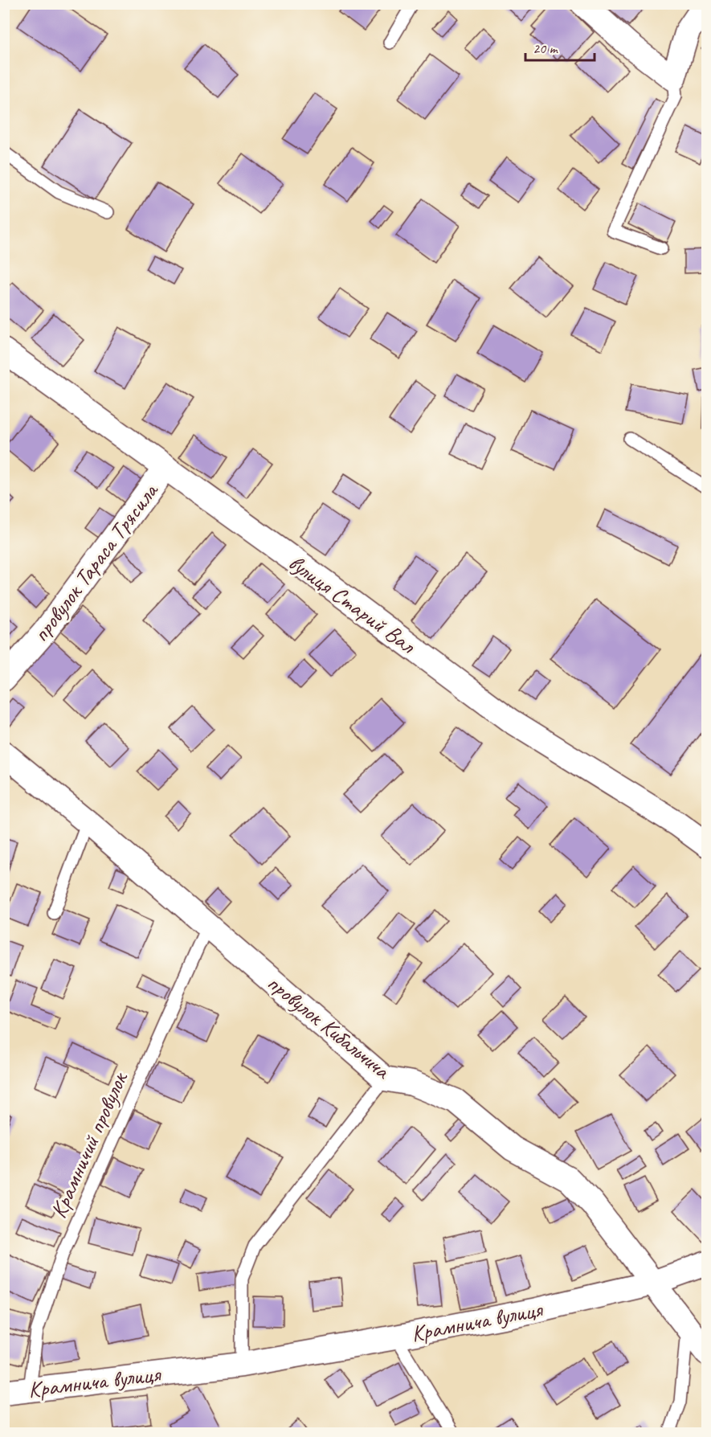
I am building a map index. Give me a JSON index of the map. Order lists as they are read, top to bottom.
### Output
{
  "streets": {
    "street": [
      "провулок Тараса Трясила",
      "вулиця Старий Вал",
      "провулок Кибальчича",
      "Крамнича вулиця"
    ],
    "lane": ["Крамничий провулок"]
  },
  "crossings": [
    ["провулок Тараса Трясила", "вулиця Старий Вал"],
    ["провулок Кибальчича", "Крамничий провулок"],
    ["провулок Кибальчича", "Крамнича вулиця"],
    ["Крамничий провулок", "Крамнича вулиця"]
  ],
  "scale_bar": "20 m"
}
